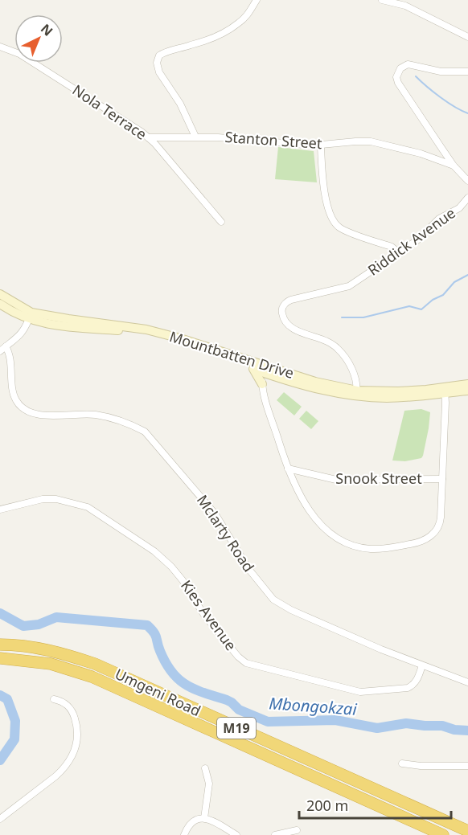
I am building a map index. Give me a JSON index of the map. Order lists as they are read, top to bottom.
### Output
{
  "streets": {
    "highway": ["Umgeni Road", "M19"],
    "main road": ["Mountbatten Drive"],
    "street": [
      "Nola Terrace",
      "Stanton Street",
      "Riddick Avenue",
      "Snook Street",
      "Mclarty Road",
      "Kies Avenue"
    ]
  },
  "crossings": [
    ["Nola Terrace", "Stanton Street"],
    ["Riddick Avenue", "Mountbatten Drive"],
    ["Mclarty Road", "Kies Avenue"]
  ],
  "water": ["Mbongokzai"],
  "scale_bar": "200 m",
  "north": "top right"
}
